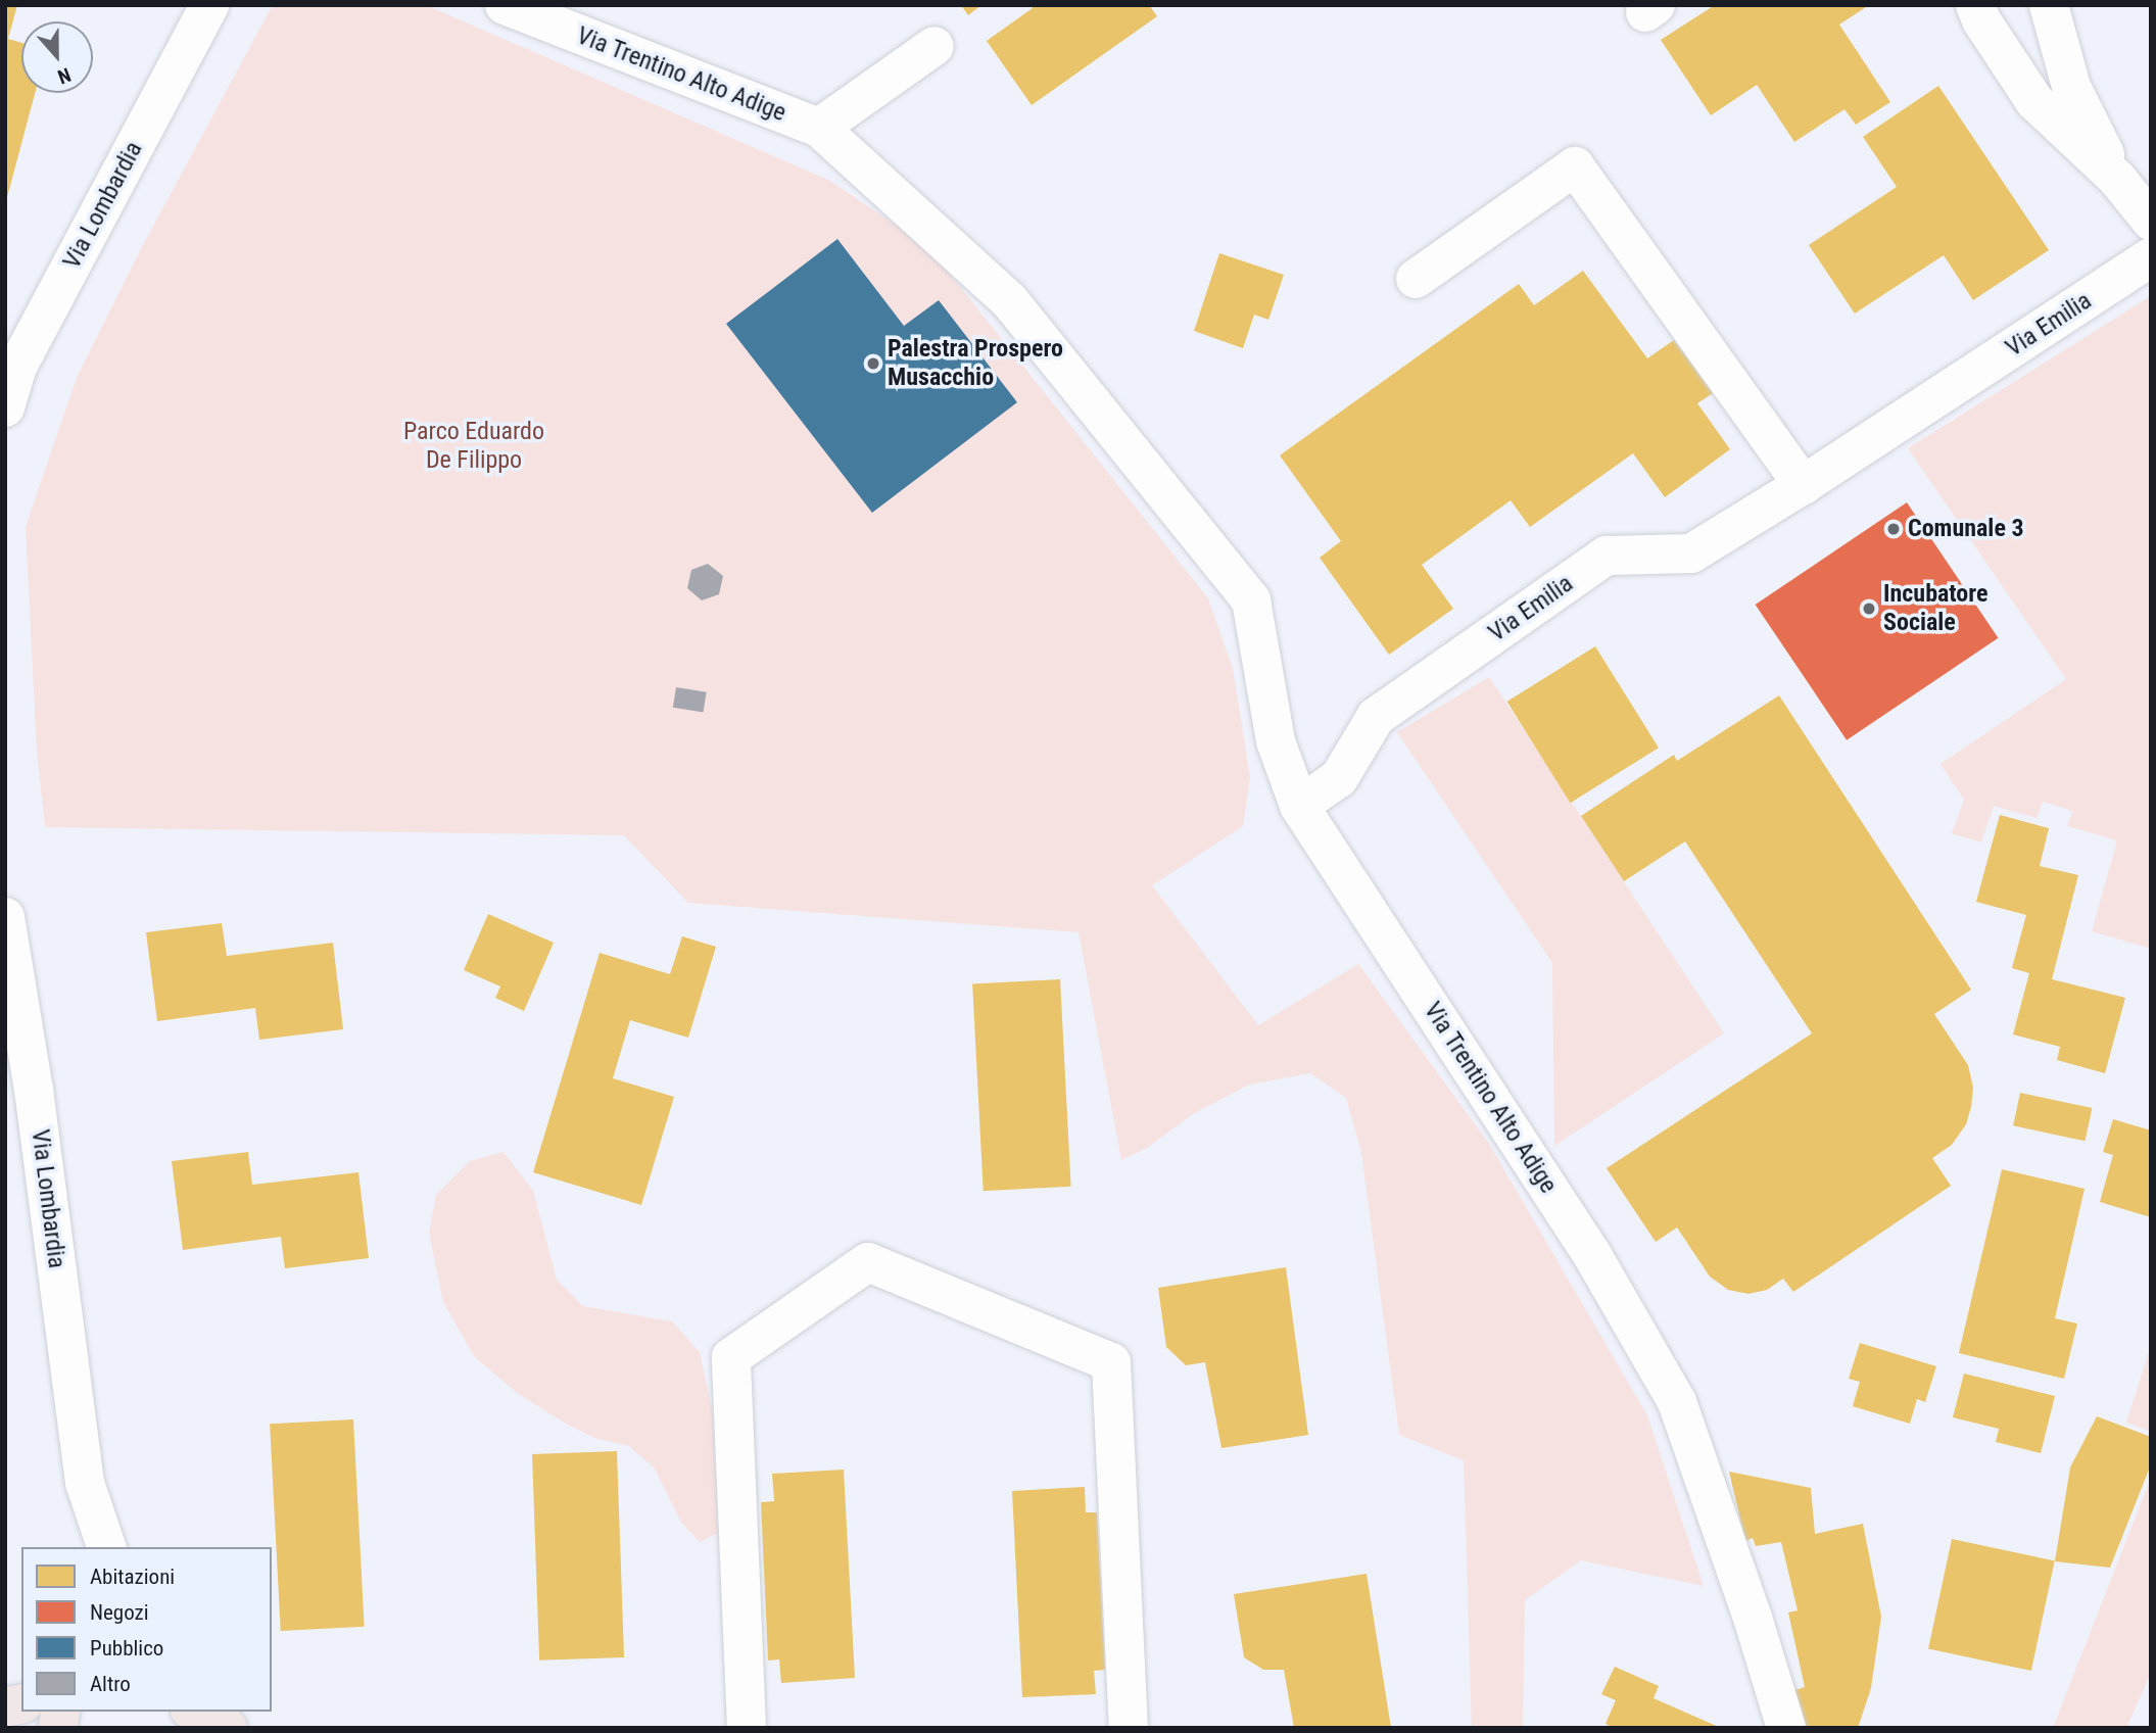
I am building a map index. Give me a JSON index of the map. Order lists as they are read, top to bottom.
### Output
{
  "streets": {
    "street": ["Via Trentino Alto Adige", "Via Lombardia", "Via Emilia"]
  },
  "crossings": [
    ["Via Trentino Alto Adige", "Via Emilia"]
  ],
  "parks": ["Parco Eduardo De Filippo"],
  "places": ["Palestra Prospero Musacchio", "Comunale 3", "Incubatore Sociale"],
  "legend": [
    "Abitazioni",
    "Negozi",
    "Pubblico",
    "Altro"
  ],
  "north": "bottom"
}
